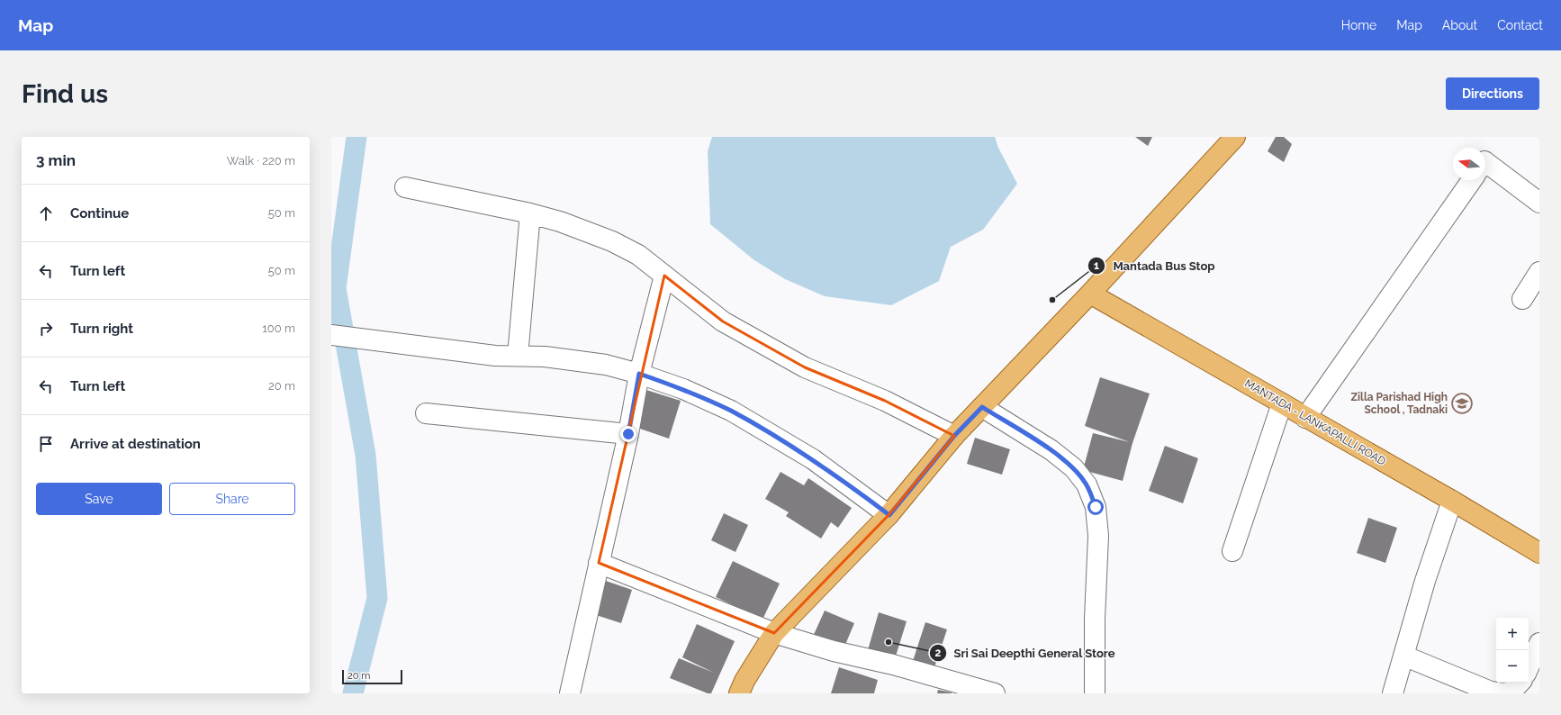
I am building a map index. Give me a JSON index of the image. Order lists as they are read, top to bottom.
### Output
{
  "streets": {
    "main road": ["MANTADA - LANKAPALLI ROAD"]
  },
  "places": {
    "other": ["Mantada Bus Stop", "Sri Sai Deepthi General Store"],
    "school or university": ["Zilla Parishad High School , Tadnaki"]
  },
  "scale_bar": "20 m",
  "north": "left",
  "page": {
    "header": "Map",
    "nav": [
      "Home",
      "Map",
      "About",
      "Contact"
    ],
    "buttons": [
      "Directions",
      ["Save", "Share"]
    ],
    "title": "Find us",
    "heading": ["3 min", "Walk · 220 m"],
    "list": [
      ["Continue", "50 m"],
      ["Turn left", "50 m"],
      ["Turn right", "100 m"],
      ["Turn left", "20 m"],
      "Arrive at destination"
    ],
    "map_buttons": ["+", "−"],
    "scale": "20 m"
  }
}
